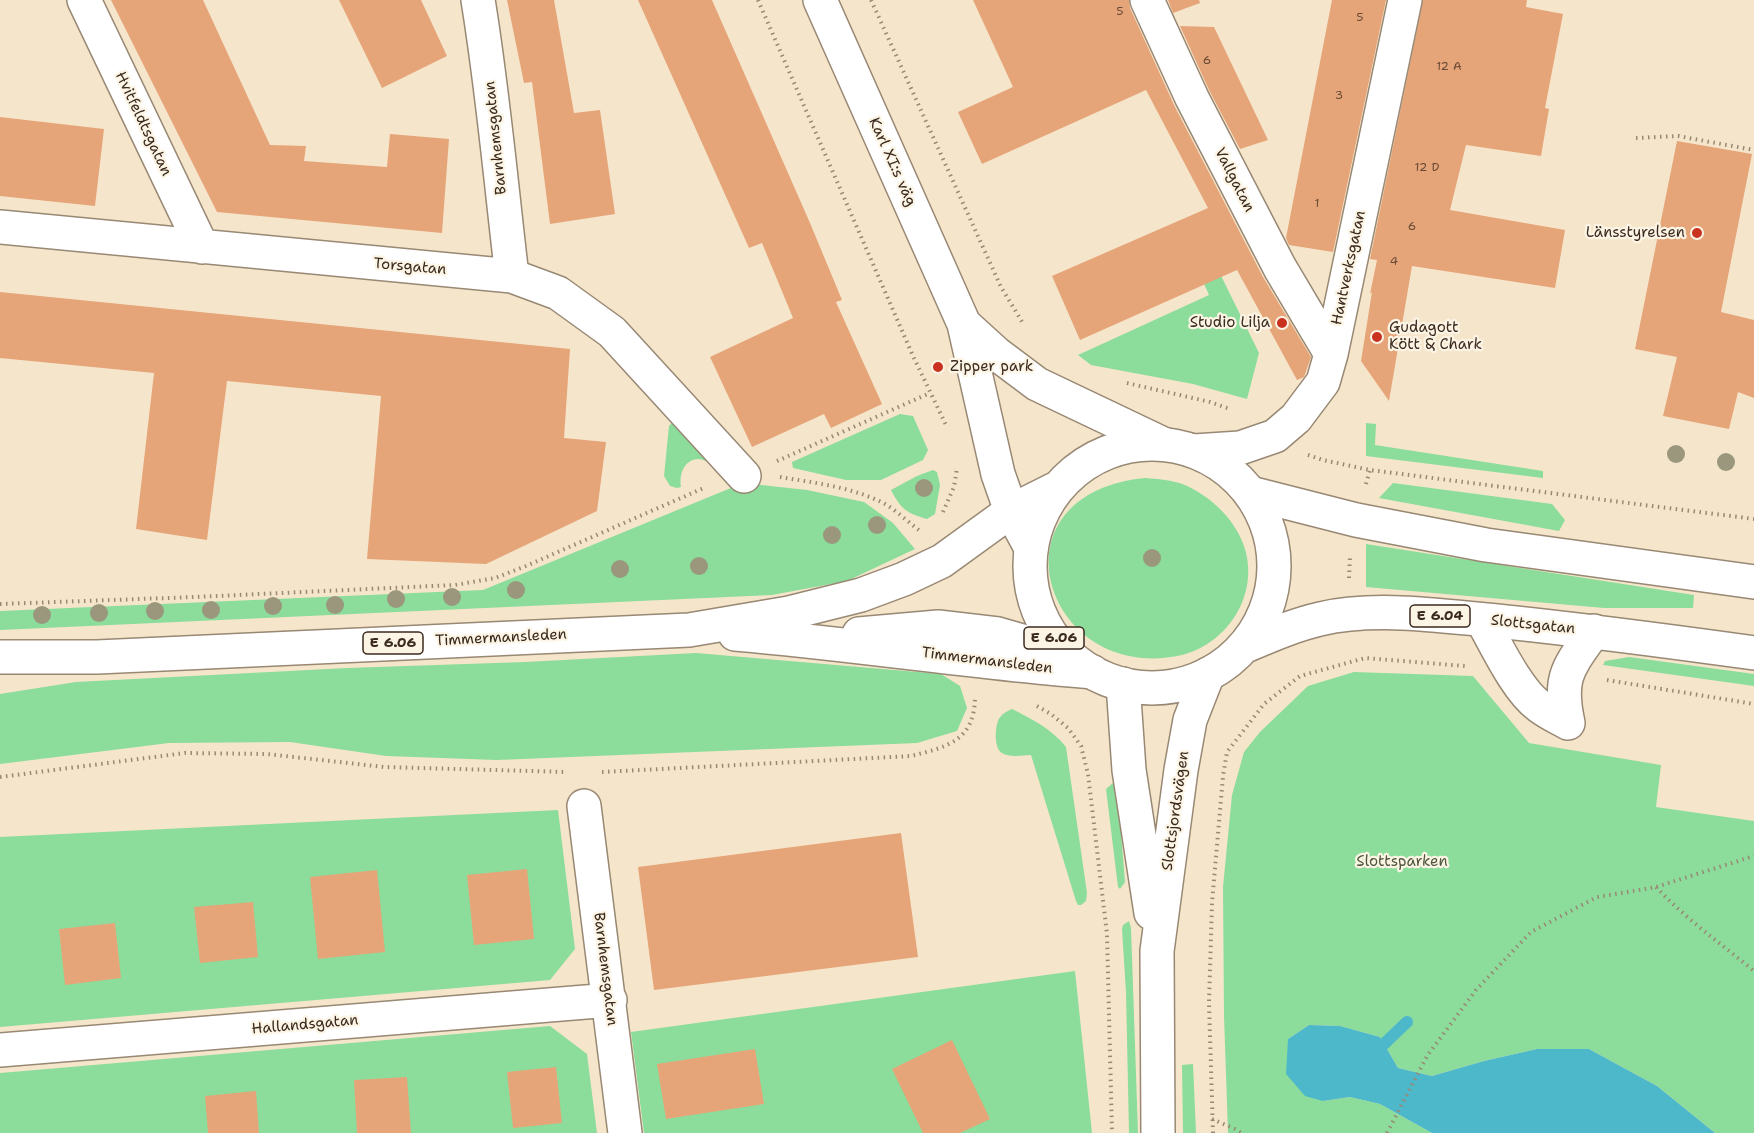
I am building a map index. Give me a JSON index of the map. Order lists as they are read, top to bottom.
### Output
{
  "streets": {
    "main road": [
      "Hvitfeldtsgatan",
      "Barnhemsgatan",
      "Karl XI:s väg",
      "Vallgatan",
      "Torsgatan",
      "Hantverksgatan",
      "E 6.04",
      "Slottsgatan",
      "Timmermansleden",
      "E 6.06",
      "Slottsjordsvägen",
      "Hallandsgatan"
    ]
  },
  "crossings": [
    ["Hvitfeldtsgatan", "Torsgatan"],
    ["Barnhemsgatan", "Torsgatan"],
    ["Barnhemsgatan", "Hallandsgatan"],
    ["Karl XI:s väg", "Timmermansleden"],
    ["Karl XI:s väg", "E 6.06"],
    ["Vallgatan", "Hantverksgatan"],
    ["Hantverksgatan", "E 6.06"],
    ["Slottsgatan", "E 6.06"],
    ["Timmermansleden", "E 6.06"],
    ["Timmermansleden", "Slottsjordsvägen"],
    ["E 6.06", "Slottsjordsvägen"]
  ],
  "parks": ["Slottsparken"],
  "places": [
    "Länsstyrelsen",
    "Studio Lilja",
    "Gudagott Kött & Chark",
    "Zipper park"
  ],
  "house_numbers": [
    "5",
    "5",
    "6",
    "12 A",
    "3",
    "12 D",
    "1",
    "6",
    "4"
  ]
}
